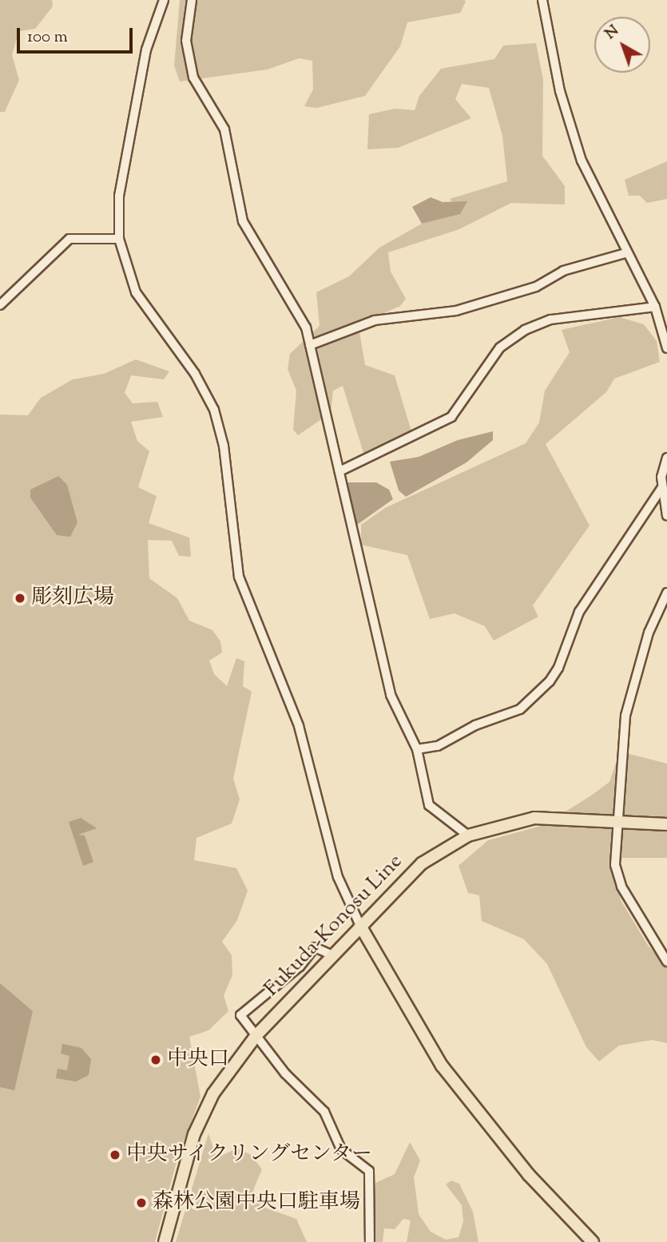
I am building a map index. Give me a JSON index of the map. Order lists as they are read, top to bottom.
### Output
{
  "streets": {
    "main road": ["Fukuda-Konosu Line"]
  },
  "places": [
    "彫刻広場",
    "中央口",
    "中央サイクリングセンター",
    "森林公園中央口駐車場"
  ],
  "scale_bar": "100 m",
  "north": "top left"
}
